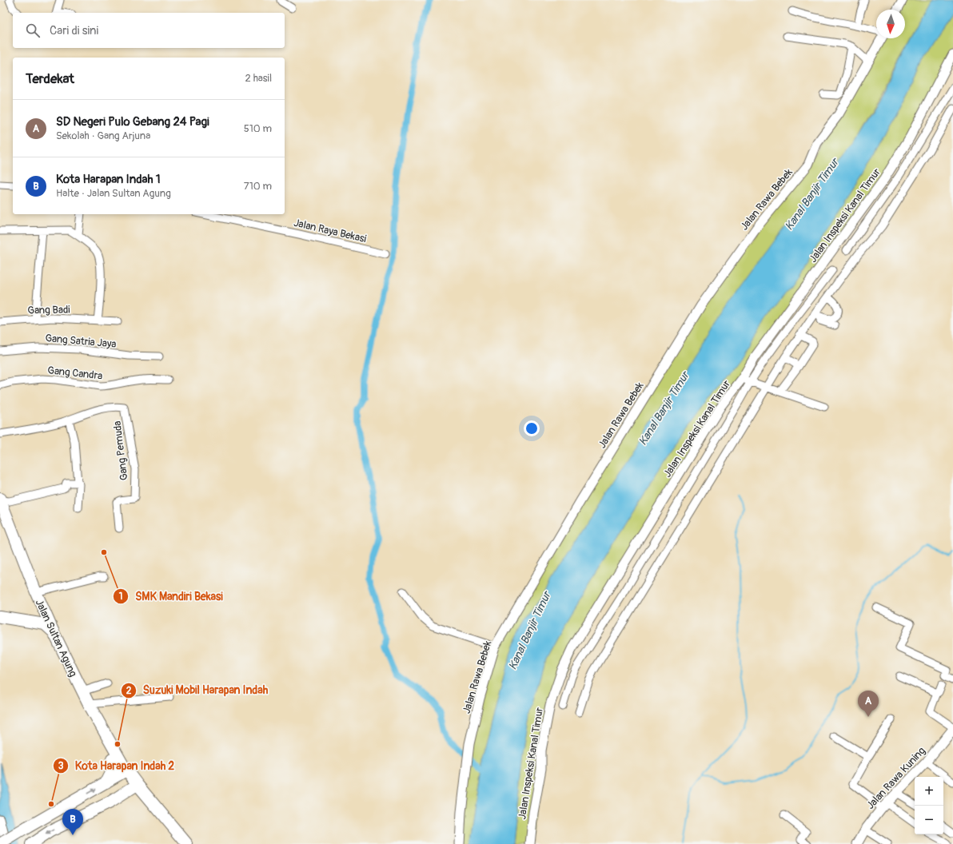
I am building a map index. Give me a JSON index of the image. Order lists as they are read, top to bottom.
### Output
{
  "streets": {
    "main road": ["Jalan Sultan Agung"],
    "street": [
      "Jalan Rawa Bebek",
      "Jalan Inspeksi Kanal Timur",
      "Jalan Raya Bekasi",
      "Gang Badi",
      "Gang Satria Jaya",
      "Gang Candra",
      "Gang Pemuda",
      "Jalan Rawa Kuning"
    ]
  },
  "water": ["Kanal Banjir Timur"],
  "places": ["SMK Mandiri Bekasi", "Suzuki Mobil Harapan Indah", "Kota Harapan Indah 2"],
  "north": "bottom",
  "page": {
    "search": "Cari di sini",
    "heading": ["Terdekat", "2 hasil"],
    "list": [
      {
        "mark": "A",
        "name": "SD Negeri Pulo Gebang 24 Pagi",
        "note": "Sekolah · Gang Arjuna",
        "value": "510 m"
      },
      {
        "mark": "B",
        "name": "Kota Harapan Indah 1",
        "note": "Halte · Jalan Sultan Agung",
        "value": "710 m"
      }
    ],
    "pins": ["A", "B"],
    "map_buttons": ["+", "−"]
  }
}
